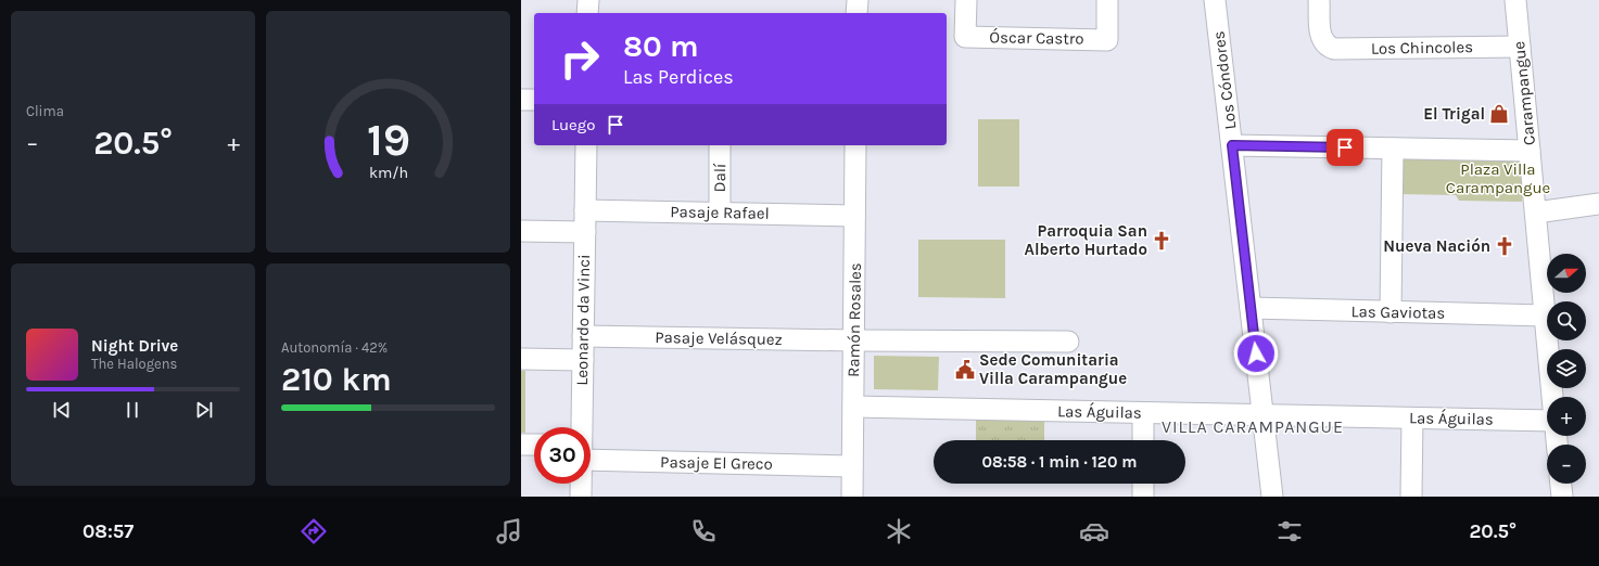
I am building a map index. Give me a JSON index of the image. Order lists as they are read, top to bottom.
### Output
{
  "streets": {
    "street": [
      "Óscar Castro",
      "Los Chincoles",
      "Los Cóndores",
      "Carampangue",
      "Dalí",
      "Pasaje Rafael",
      "Las Gaviotas",
      "Leonardo da Vinci",
      "Ramón Rosales",
      "Pasaje Velásquez",
      "Las Águilas",
      "Pasaje El Greco"
    ]
  },
  "crossings": [
    ["Los Chincoles", "Carampangue"],
    ["Los Cóndores", "Las Gaviotas"],
    ["Los Cóndores", "Las Águilas"],
    ["Carampangue", "Las Gaviotas"],
    ["Dalí", "Pasaje Rafael"],
    ["Pasaje Rafael", "Leonardo da Vinci"],
    ["Pasaje Rafael", "Ramón Rosales"],
    ["Leonardo da Vinci", "Pasaje Velásquez"],
    ["Ramón Rosales", "Pasaje Velásquez"],
    ["Ramón Rosales", "Las Águilas"],
    ["Ramón Rosales", "Pasaje El Greco"]
  ],
  "districts": ["VILLA CARAMPANGUE"],
  "parks": ["Plaza Villa Carampangue"],
  "places": {
    "shop": ["El Trigal"],
    "church": ["Parroquia San Alberto Hurtado", "Nueva Nación"],
    "public building": ["Sede Comunitaria Villa Carampangue"]
  },
  "north": "right",
  "page": {
    "tile": [
      "Clima",
      ["Autonomía · 42%", "210 km"]
    ],
    "turn": ["80 m", "Las Perdices"],
    "then": "Luego",
    "heat": ["−", "20.5°", "+"],
    "map_buttons": ["+", "−"],
    "song": ["Night Drive", "The Halogens"],
    "limit": "30",
    "trip": "08:58 · 1 min · 120 m",
    "tabs": ["08:57", "20.5°"],
    "gauge": ["19", "km/h"]
  }
}
